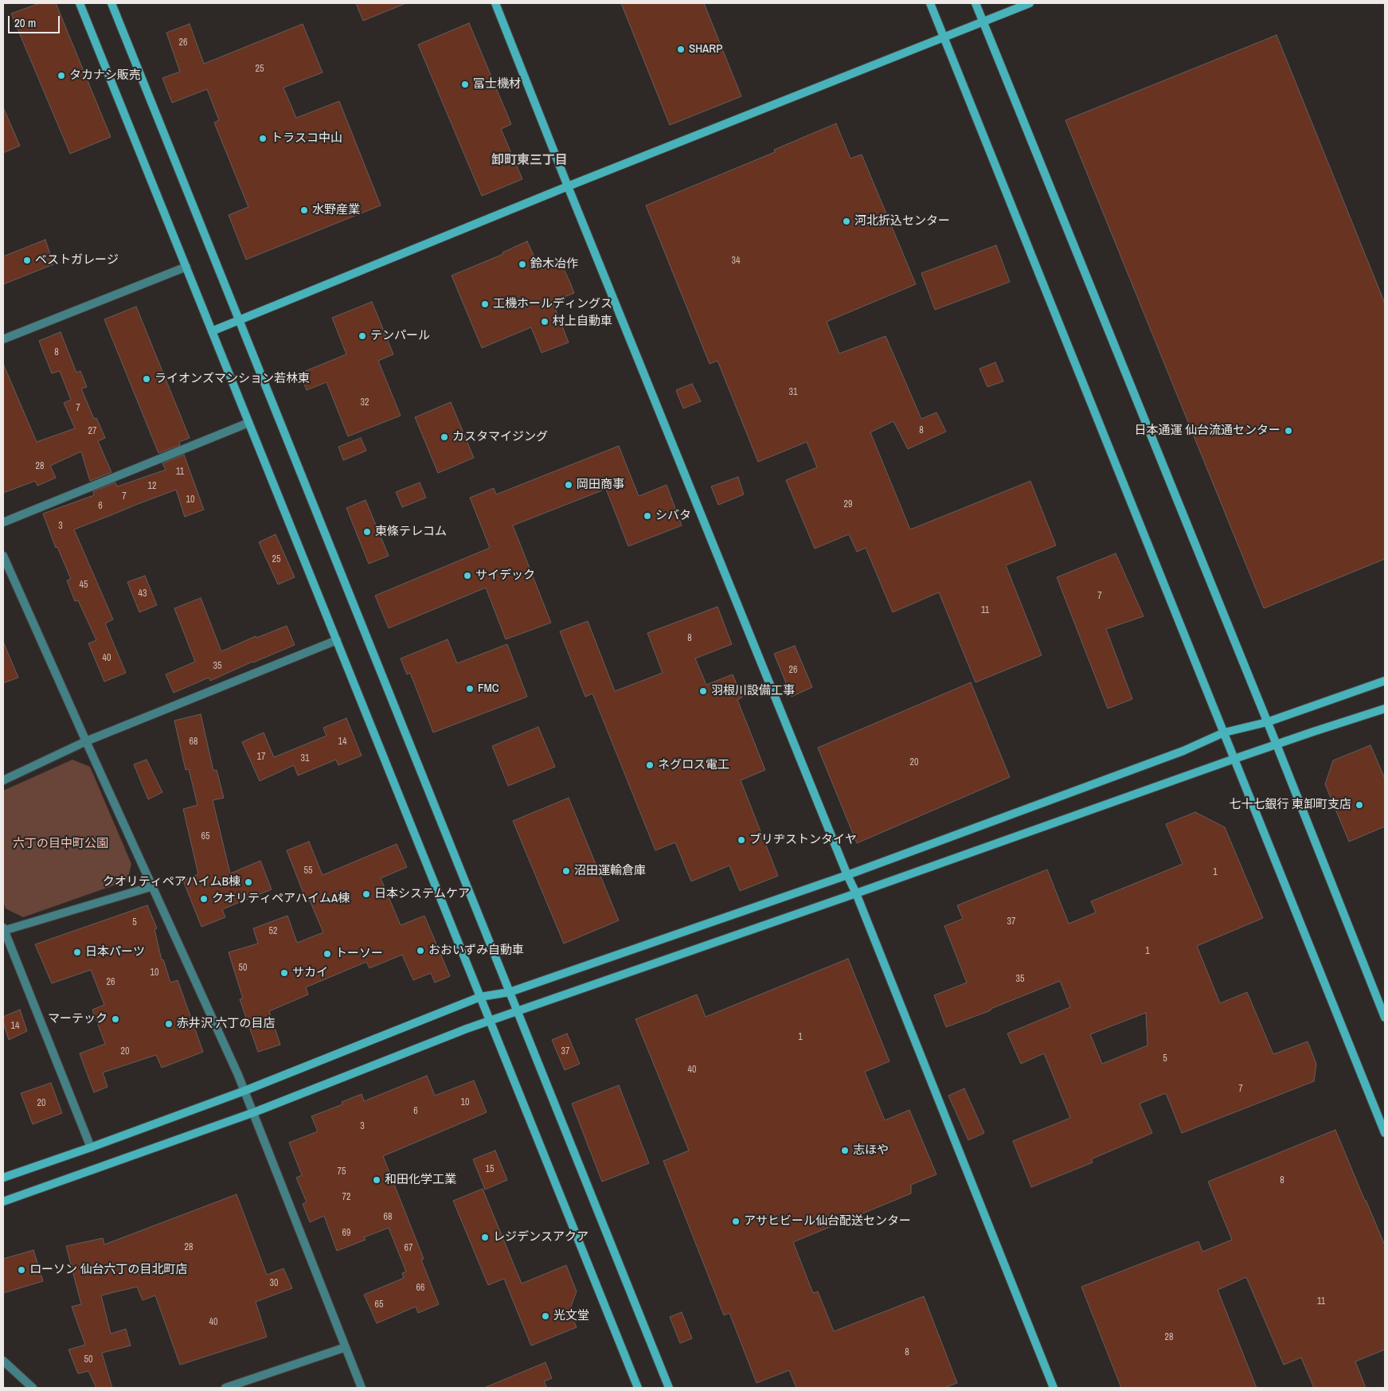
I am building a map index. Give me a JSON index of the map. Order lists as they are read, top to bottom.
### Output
{
  "districts": ["卸町東三丁目"],
  "parks": ["六丁の目中町公園"],
  "places": [
    "SHARP",
    "タカナシ販売",
    "冨士機材",
    "トラスコ中山",
    "水野産業",
    "河北折込センター",
    "ベストガレージ",
    "鈴木冶作",
    "工機ホールディングス",
    "村上自動車",
    "テンパール",
    "ライオンズマンション若林東",
    "日本通運 仙台流通センター",
    "カスタマイジング",
    "岡田商事",
    "シバタ",
    "東條テレコム",
    "サイデック",
    "FMC",
    "羽根川設備工事",
    "ネグロス電工",
    "七十七銀行 東卸町支店",
    "ブリヂストンタイヤ",
    "沼田運輸倉庫",
    "クオリティペアハイムB棟",
    "日本システムケア",
    "クオリティペアハイムA棟",
    "おおいずみ自動車",
    "日本パーツ",
    "トーソー",
    "サカイ",
    "マーテック",
    "赤井沢 六丁の目店",
    "志ほや",
    "和田化学工業",
    "アサヒビール仙台配送センター",
    "レジデンスアクア",
    "ローソン 仙台六丁の目北町店",
    "光文堂"
  ],
  "house_numbers": [
    "26",
    "25",
    "34",
    "8",
    "31",
    "32",
    "7",
    "8",
    "27",
    "28",
    "11",
    "12",
    "7",
    "10",
    "29",
    "6",
    "3",
    "25",
    "45",
    "43",
    "7",
    "11",
    "8",
    "40",
    "35",
    "26",
    "68",
    "14",
    "17",
    "31",
    "20",
    "65",
    "55",
    "1",
    "37",
    "5",
    "52",
    "1",
    "50",
    "10",
    "35",
    "26",
    "14",
    "1",
    "20",
    "37",
    "5",
    "40",
    "7",
    "10",
    "20",
    "6",
    "3",
    "15",
    "75",
    "8",
    "72",
    "68",
    "69",
    "28",
    "67",
    "30",
    "66",
    "11",
    "65",
    "40",
    "28",
    "8",
    "50"
  ],
  "scale_bar": "20 m"
}
